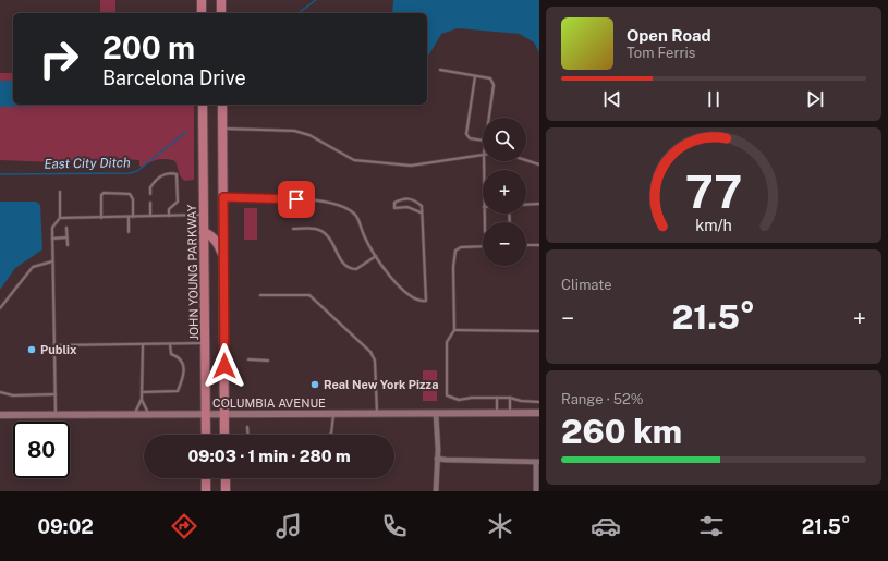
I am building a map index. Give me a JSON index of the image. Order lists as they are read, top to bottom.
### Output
{
  "streets": {
    "highway": ["JOHN YOUNG PARKWAY"],
    "street": ["COLUMBIA AVENUE"]
  },
  "crossings": [
    ["JOHN YOUNG PARKWAY", "COLUMBIA AVENUE"]
  ],
  "water": ["East City Ditch"],
  "places": ["Publix", "Real New York Pizza"],
  "page": {
    "turn": ["200 m", "Barcelona Drive"],
    "song": ["Open Road", "Tom Ferris"],
    "map_buttons": ["+", "−"],
    "tile": [
      "Climate",
      ["Range · 52%", "260 km"]
    ],
    "heat": ["−", "21.5°", "+"],
    "limit": "80",
    "trip": "09:03 · 1 min · 280 m",
    "tabs": ["09:02", "21.5°"],
    "gauge": ["77", "km/h"]
  }
}
